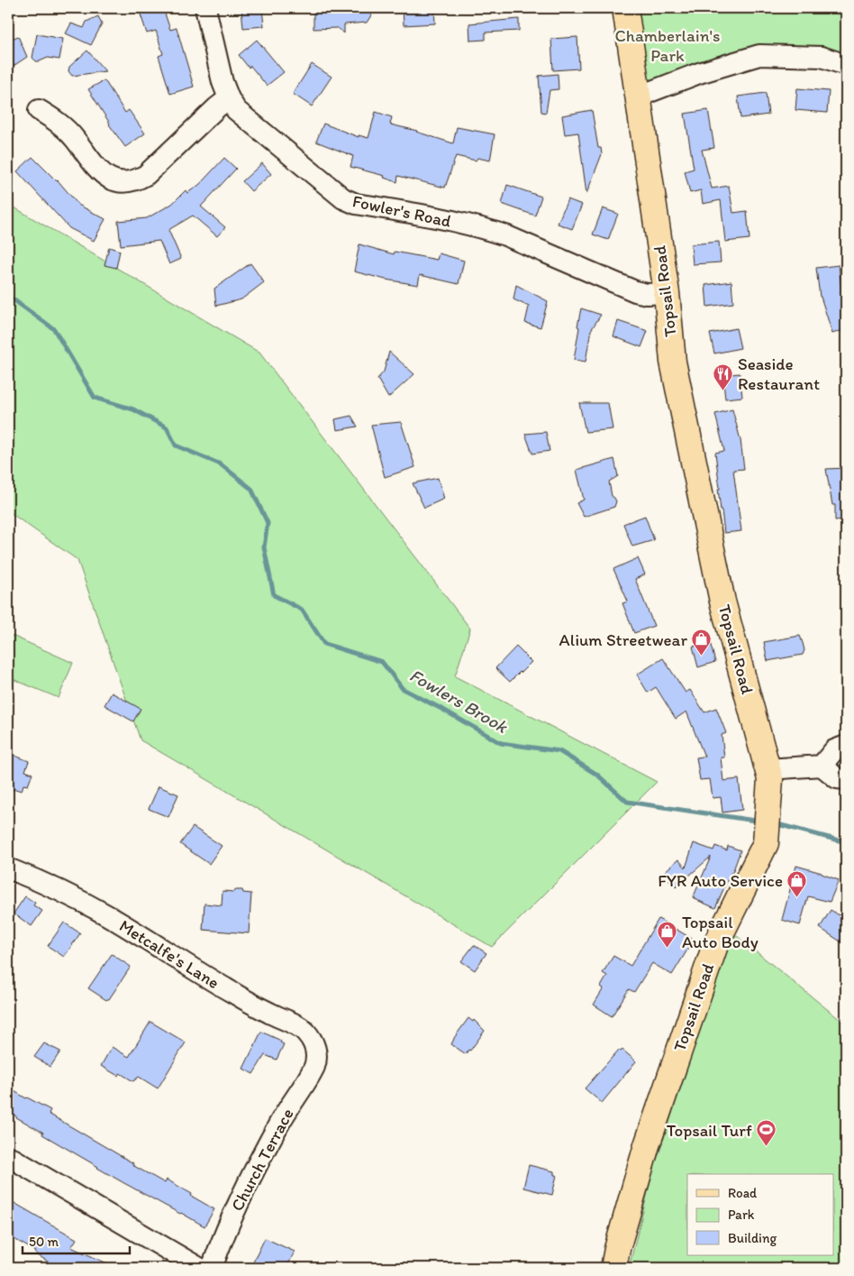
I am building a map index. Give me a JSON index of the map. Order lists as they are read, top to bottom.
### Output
{
  "streets": {
    "main road": ["Topsail Road"],
    "street": ["Fowler's Road", "Metcalfe's Lane", "Church Terrace"]
  },
  "crossings": [
    ["Fowler's Road", "Topsail Road"],
    ["Metcalfe's Lane", "Church Terrace"]
  ],
  "water": ["Fowlers Brook"],
  "parks": ["Chamberlain's Park"],
  "places": {
    "restaurant": ["Seaside Restaurant"],
    "shop": ["Alium Streetwear", "FYR Auto Service", "Topsail Auto Body"],
    "sports": ["Topsail Turf"]
  },
  "legend": ["Road", "Park", "Building"],
  "scale_bar": "50 m"
}
